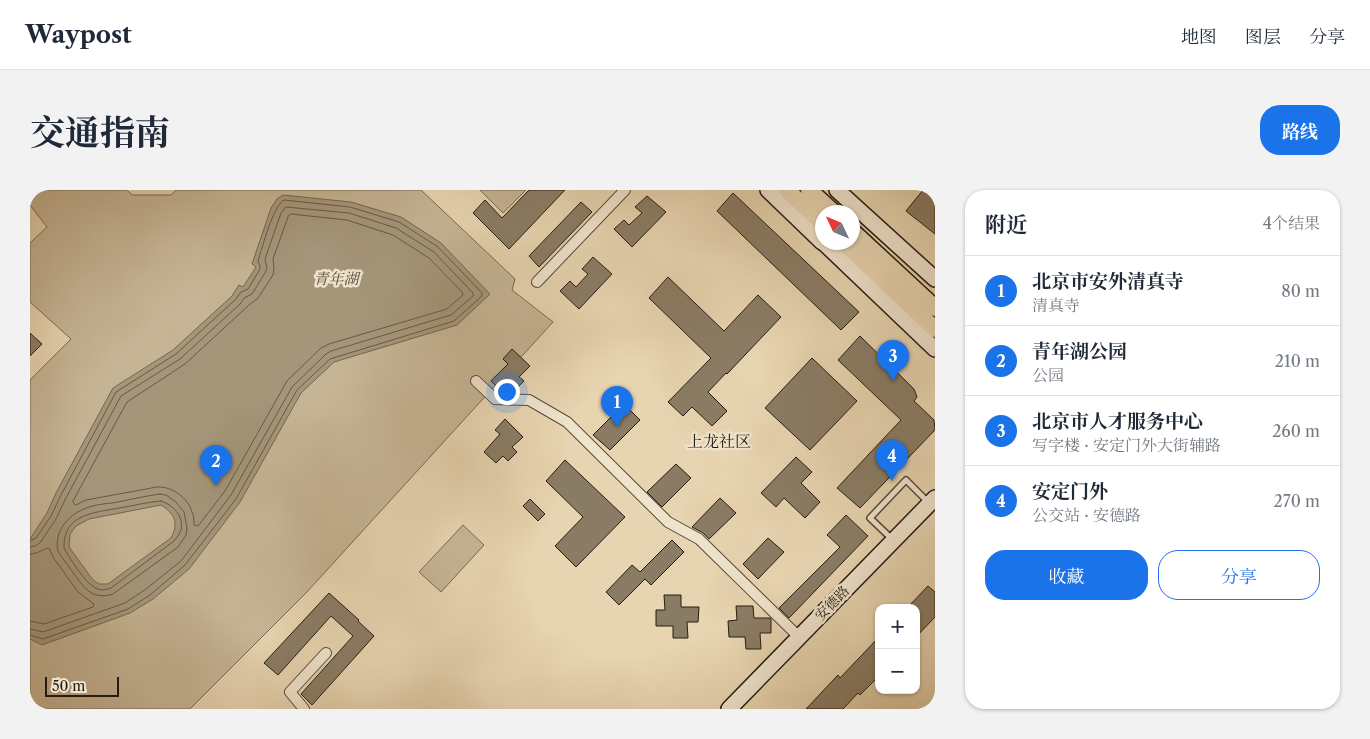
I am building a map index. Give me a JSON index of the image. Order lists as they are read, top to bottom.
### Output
{
  "streets": {
    "street": ["安德路"]
  },
  "districts": ["上龙社区"],
  "water": ["青年湖"],
  "scale_bar": "50 m",
  "north": "top left",
  "page": {
    "header": "Waypost",
    "nav": ["地图", "图层", "分享"],
    "title": "交通指南",
    "buttons": [
      "路线",
      ["收藏", "分享"]
    ],
    "heading": ["附近", "4个结果"],
    "list": [
      {
        "mark": "1",
        "name": "北京市安外清真寺",
        "note": "清真寺",
        "value": "80 m"
      },
      {
        "mark": "2",
        "name": "青年湖公园",
        "note": "公园",
        "value": "210 m"
      },
      {
        "mark": "3",
        "name": "北京市人才服务中心",
        "note": "写字楼 · 安定门外大街辅路",
        "value": "260 m"
      },
      {
        "mark": "4",
        "name": "安定门外",
        "note": "公交站 · 安德路",
        "value": "270 m"
      }
    ],
    "pins": [
      "3",
      "1",
      "4",
      "2"
    ],
    "map_buttons": ["+", "−"],
    "scale": "50 m"
  }
}
